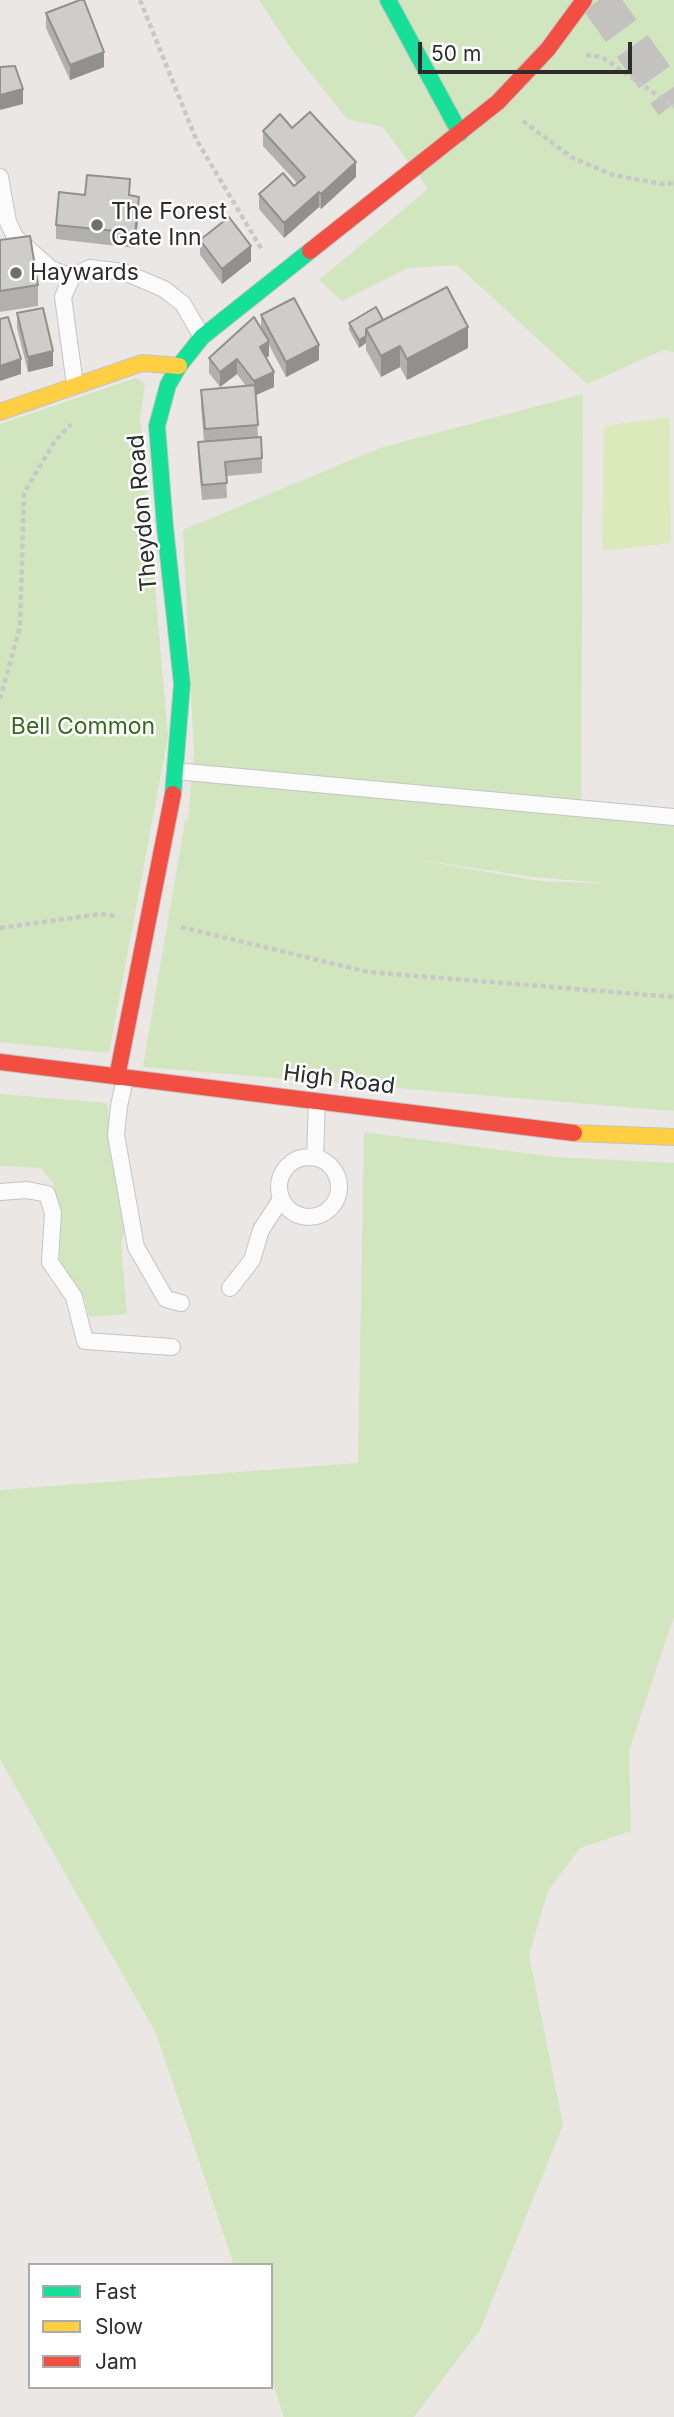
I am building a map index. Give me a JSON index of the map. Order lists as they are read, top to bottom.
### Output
{
  "streets": {
    "street": ["Theydon Road", "High Road"]
  },
  "crossings": [
    ["Theydon Road", "High Road"]
  ],
  "parks": ["Bell Common"],
  "places": ["The Forest Gate Inn", "Haywards"],
  "legend": ["Fast", "Slow", "Jam"],
  "scale_bar": "50 m"
}
